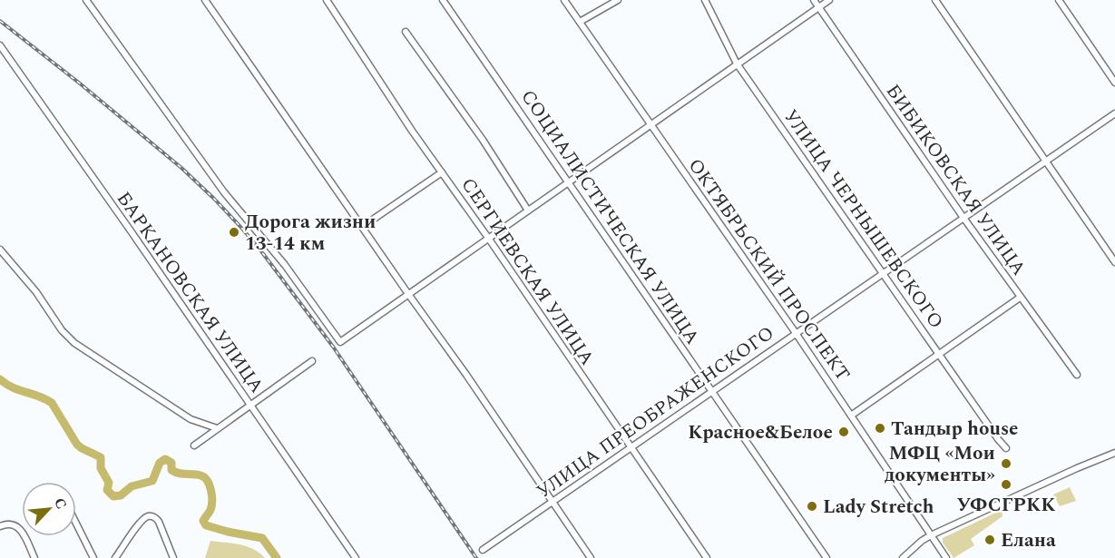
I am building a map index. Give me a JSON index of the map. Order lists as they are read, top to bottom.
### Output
{
  "streets": {
    "street": [
      "БИБИКОВСКАЯ УЛИЦА",
      "СОЦИАЛИСТИЧЕСКАЯ УЛИЦА",
      "УЛИЦА ЧЕРНЫШЕВСКОГО",
      "ОКТЯБРЬСКИЙ ПРОСПЕКТ",
      "СЕРГИЕВСКАЯ УЛИЦА",
      "БАРКАНОВСКАЯ УЛИЦА",
      "УЛИЦА ПРЕОБРАЖЕНСКОГО"
    ]
  },
  "crossings": [
    ["БИБИКОВСКАЯ УЛИЦА", "УЛИЦА ПРЕОБРАЖЕНСКОГО"],
    ["СОЦИАЛИСТИЧЕСКАЯ УЛИЦА", "УЛИЦА ПРЕОБРАЖЕНСКОГО"],
    ["УЛИЦА ЧЕРНЫШЕВСКОГО", "УЛИЦА ПРЕОБРАЖЕНСКОГО"],
    ["ОКТЯБРЬСКИЙ ПРОСПЕКТ", "УЛИЦА ПРЕОБРАЖЕНСКОГО"],
    ["СЕРГИЕВСКАЯ УЛИЦА", "УЛИЦА ПРЕОБРАЖЕНСКОГО"]
  ],
  "places": [
    "Дорога жизни 13-14 км",
    "Тандыр house",
    "Красное&Белое",
    "МФЦ «Мои документы»",
    "УФСГРКК",
    "Lady Stretch",
    "Елана"
  ],
  "north": "top right"
}
